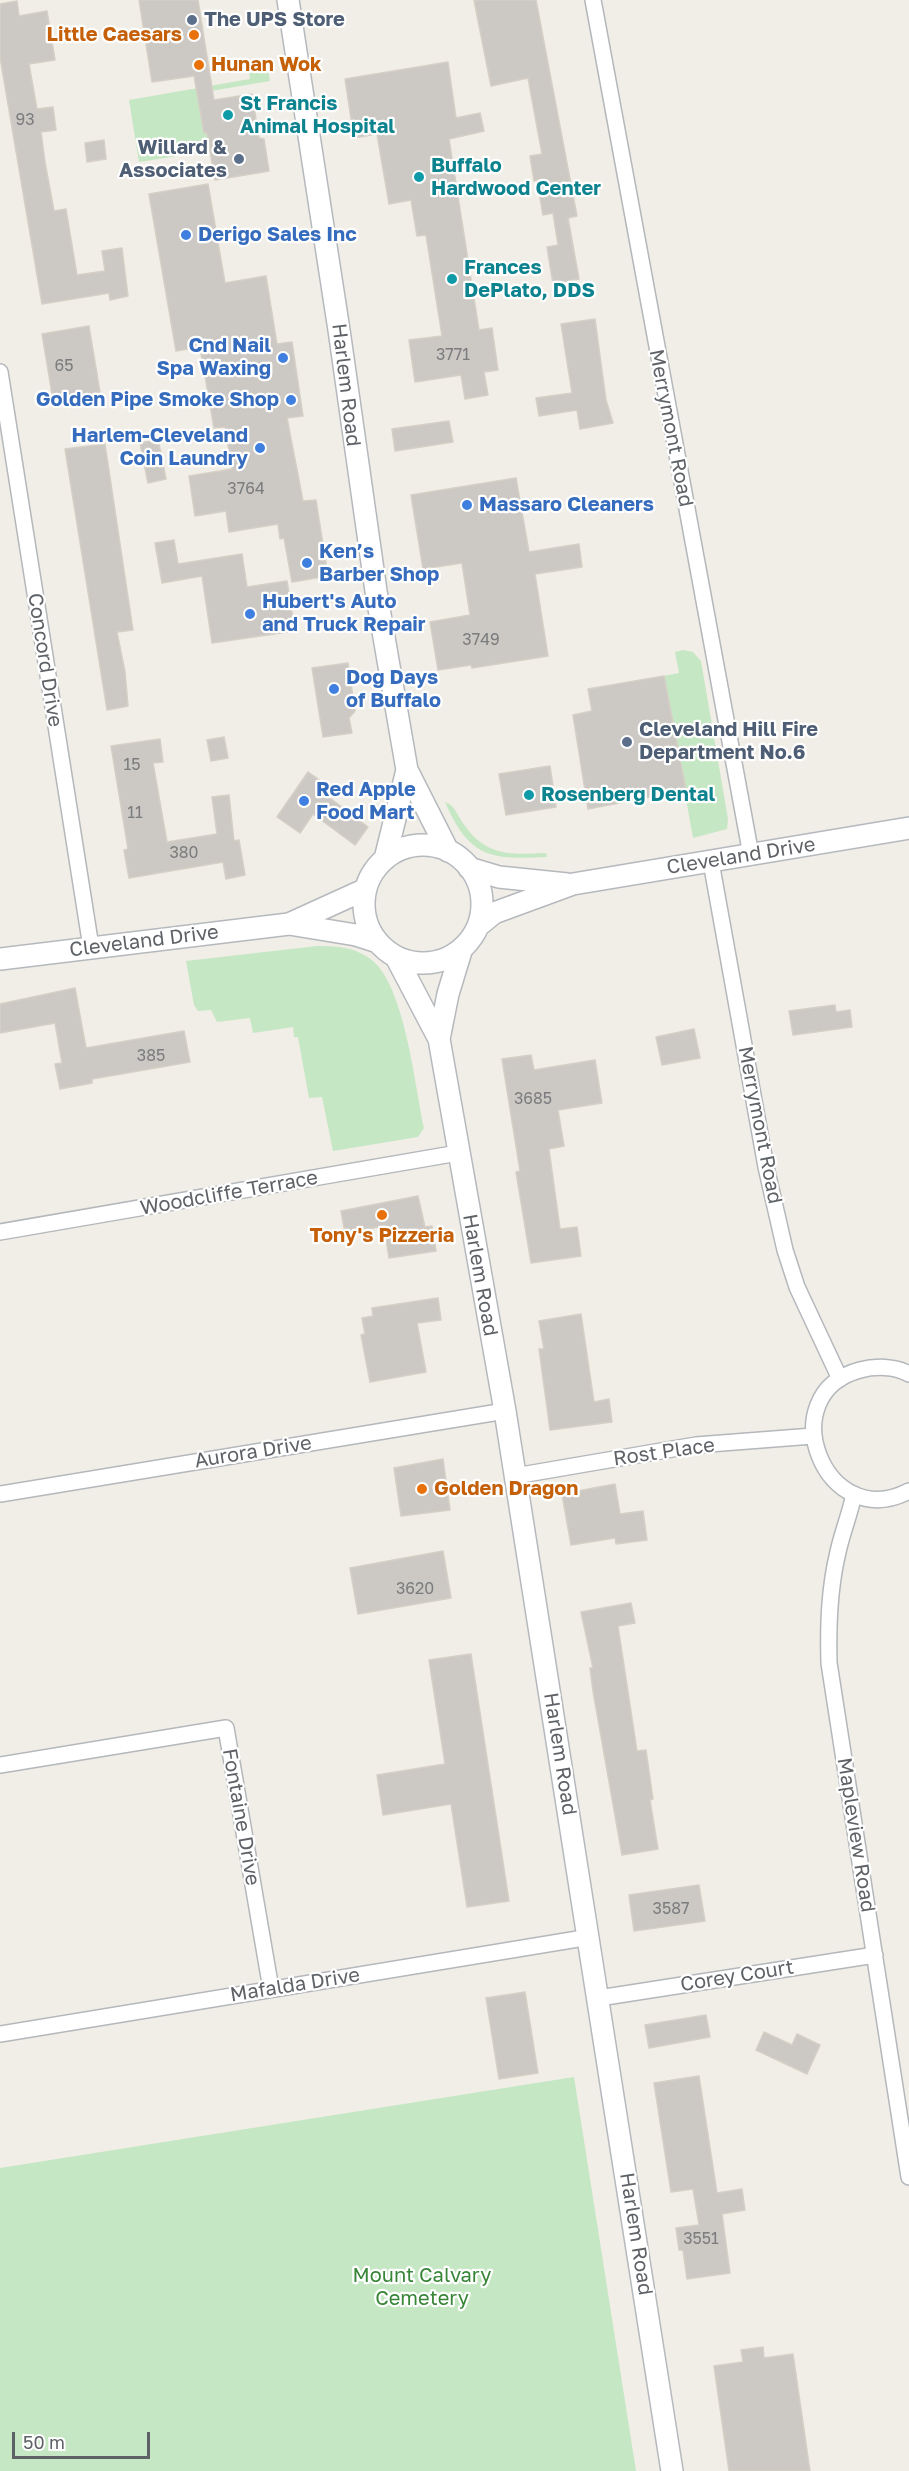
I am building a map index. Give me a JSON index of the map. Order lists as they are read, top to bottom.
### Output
{
  "streets": {
    "main road": ["Harlem Road", "Cleveland Drive"],
    "street": [
      "Merrymont Road",
      "Concord Drive",
      "Woodcliffe Terrace",
      "Aurora Drive",
      "Rost Place",
      "Fontaine Drive",
      "Mapleview Road",
      "Corey Court",
      "Mafalda Drive"
    ]
  },
  "crossings": [
    ["Harlem Road", "Cleveland Drive"],
    ["Harlem Road", "Woodcliffe Terrace"],
    ["Harlem Road", "Aurora Drive"],
    ["Harlem Road", "Rost Place"],
    ["Harlem Road", "Corey Court"],
    ["Harlem Road", "Mafalda Drive"],
    ["Merrymont Road", "Cleveland Drive"],
    ["Concord Drive", "Cleveland Drive"],
    ["Fontaine Drive", "Mafalda Drive"],
    ["Mapleview Road", "Corey Court"]
  ],
  "parks": ["Mount Calvary Cemetery"],
  "places": [
    "The UPS Store",
    "Little Caesars",
    "Hunan Wok",
    "St Francis Animal Hospital",
    "Willard & Associates",
    "Buffalo Hardwood Center",
    "Derigo Sales Inc",
    "Frances DePlato, DDS",
    "Cnd Nail Spa Waxing",
    "Golden Pipe Smoke Shop",
    "Harlem-Cleveland Coin Laundry",
    "Massaro Cleaners",
    "Ken’s Barber Shop",
    "Hubert's Auto and Truck Repair",
    "Dog Days of Buffalo",
    "Cleveland Hill Fire Department No.6",
    "Rosenberg Dental",
    "Red Apple Food Mart",
    "Tony's Pizzeria",
    "Golden Dragon"
  ],
  "house_numbers": [
    "93",
    "3771",
    "65",
    "3764",
    "3749",
    "15",
    "11",
    "380",
    "385",
    "3685",
    "3620",
    "3587",
    "3551"
  ],
  "scale_bar": "50 m"
}
